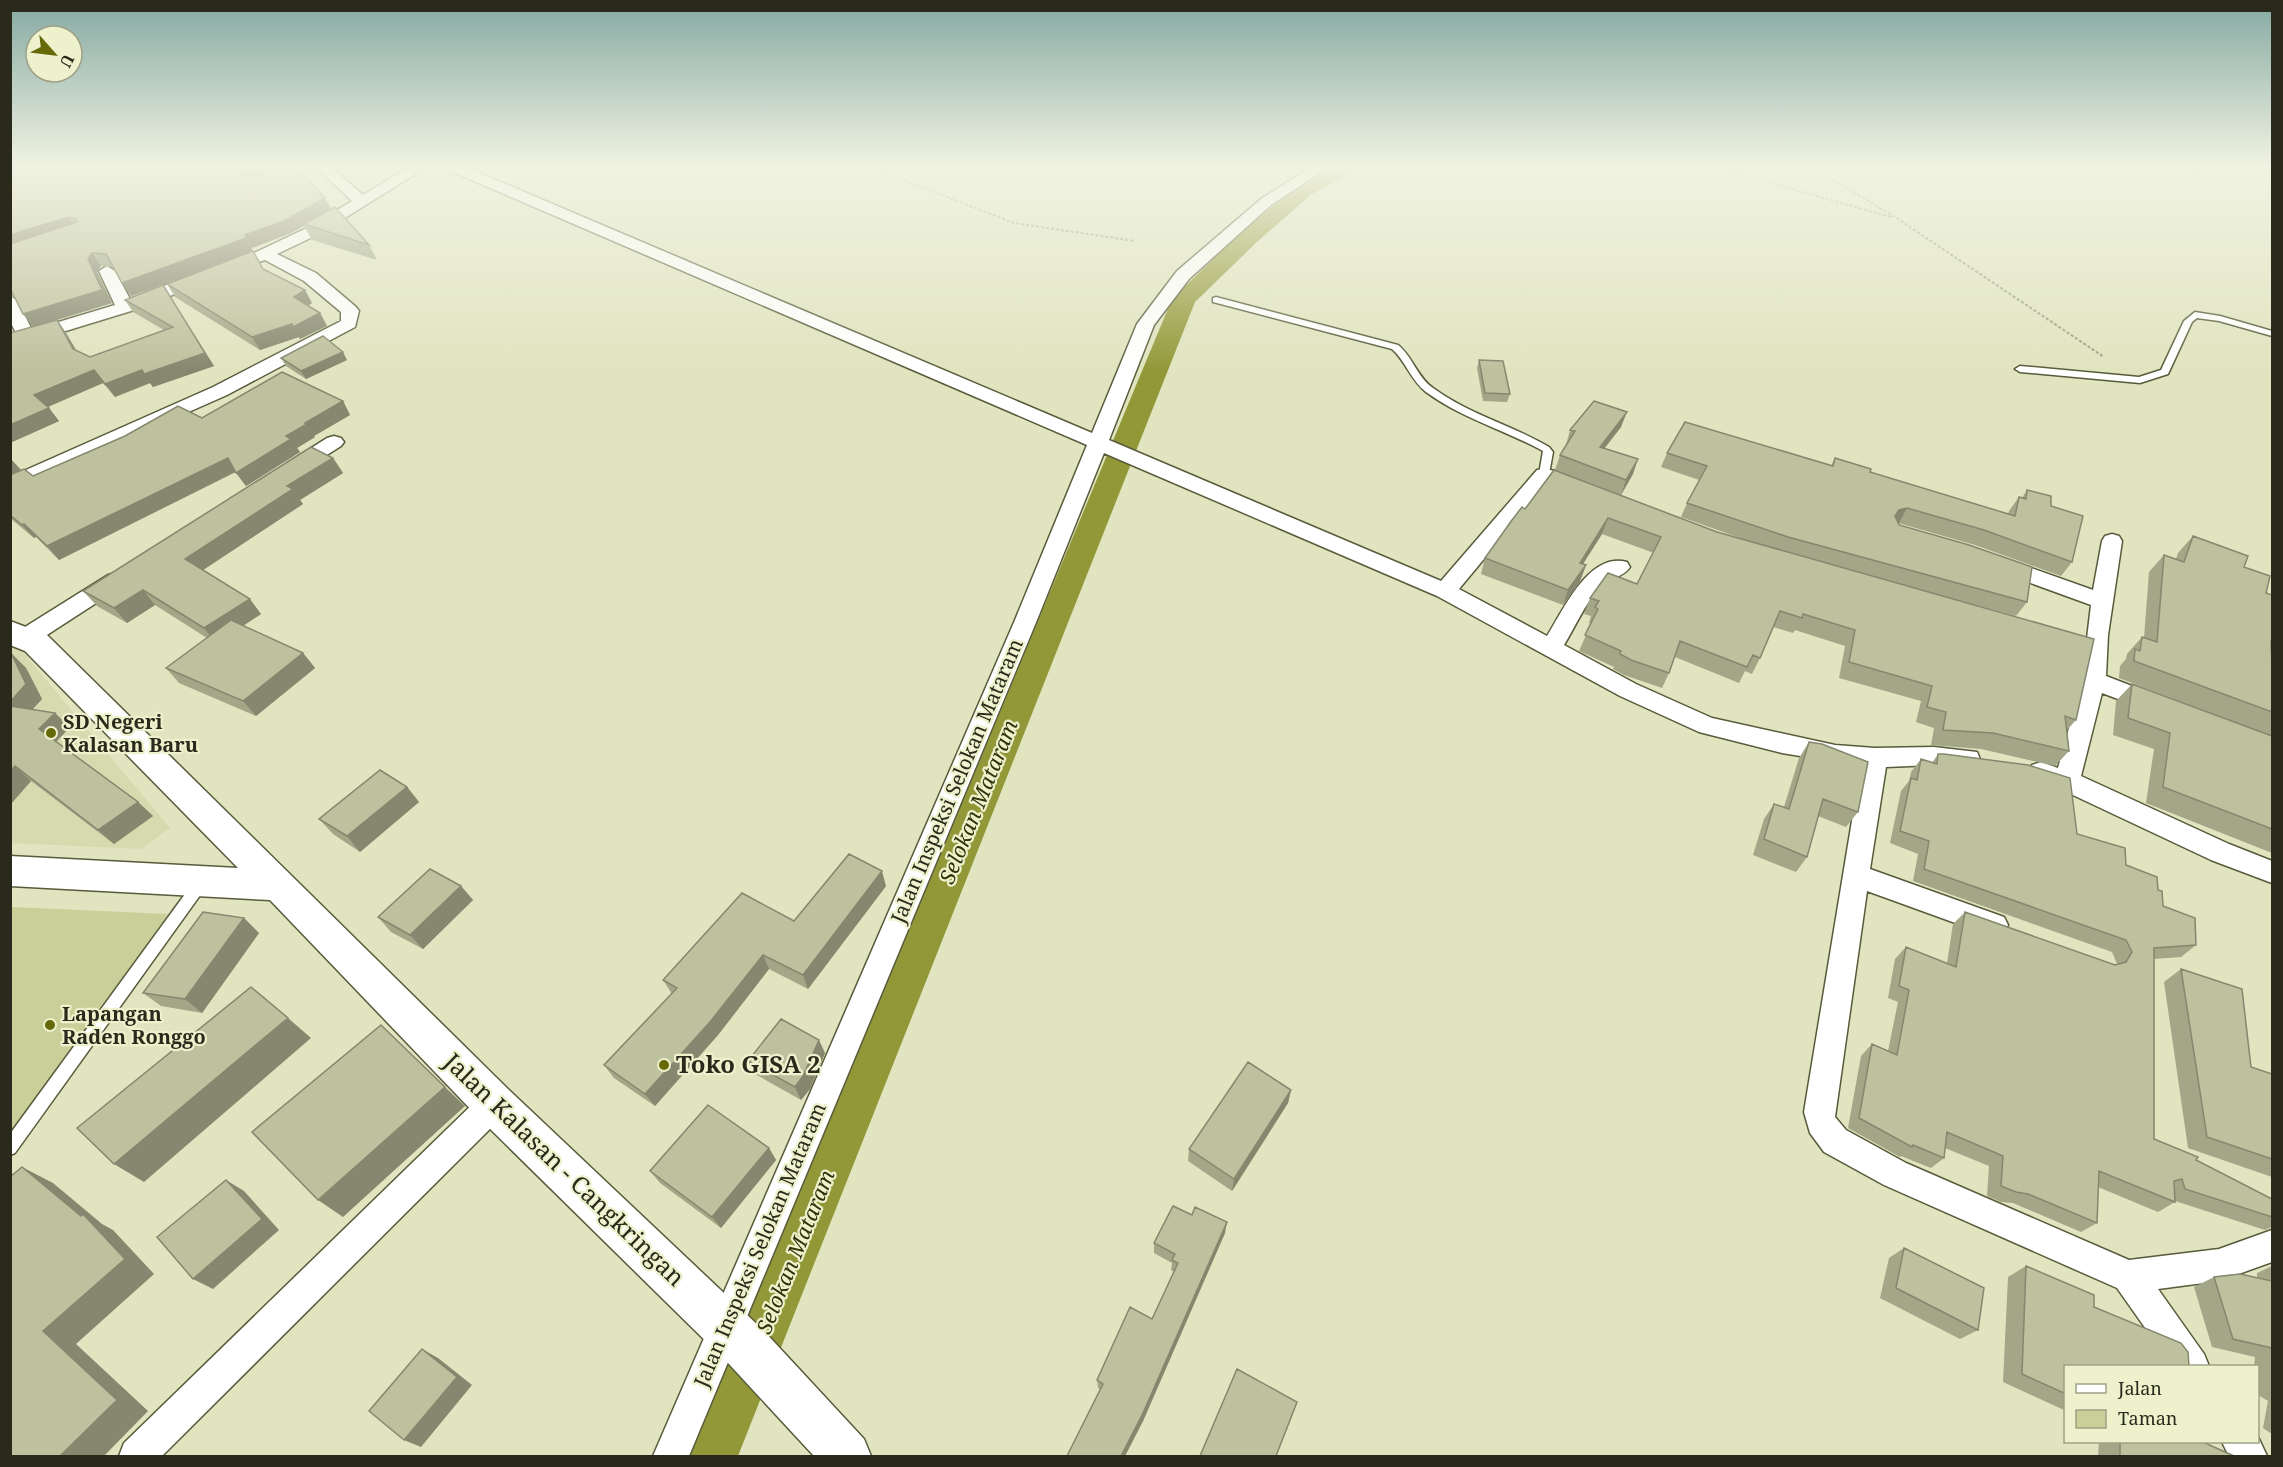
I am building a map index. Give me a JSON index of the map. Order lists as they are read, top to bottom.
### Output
{
  "streets": {
    "main road": ["Jalan Kalasan - Cangkringan"],
    "street": ["Jalan Inspeksi Selokan Mataram"]
  },
  "crossings": [
    ["Jalan Inspeksi Selokan Mataram", "Jalan Kalasan - Cangkringan"]
  ],
  "water": ["Selokan Mataram"],
  "places": ["SD Negeri Kalasan Baru", "Lapangan Raden Ronggo", "Toko GISA 2"],
  "legend": ["Jalan", "Taman"],
  "north": "bottom right"
}
